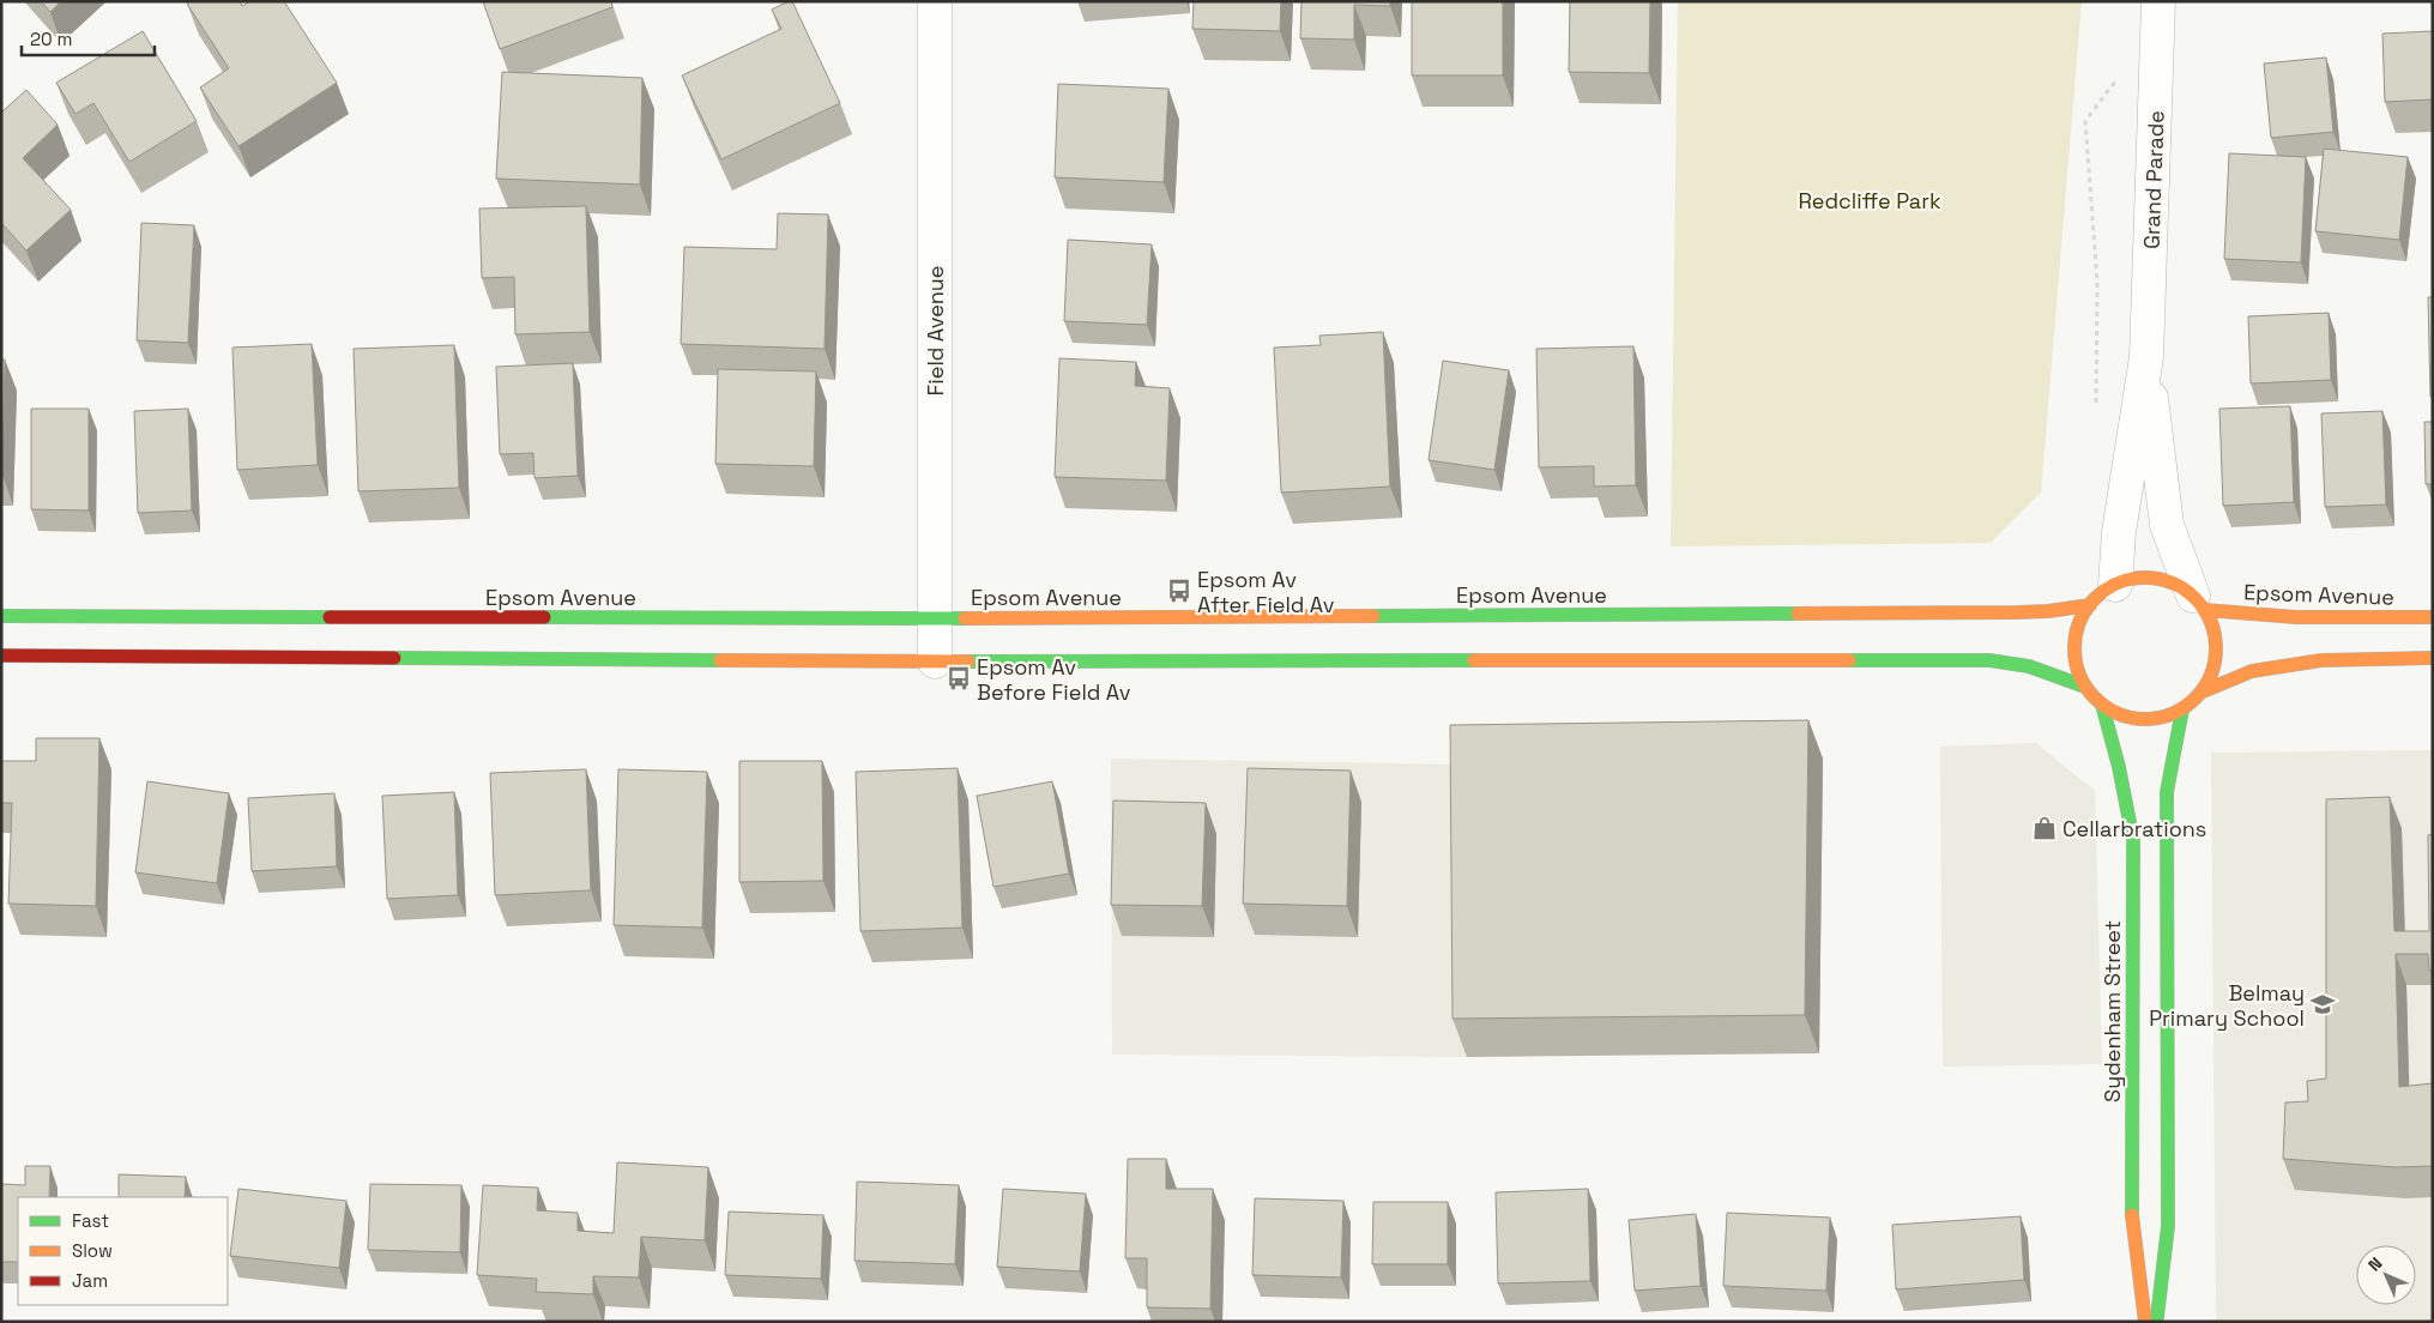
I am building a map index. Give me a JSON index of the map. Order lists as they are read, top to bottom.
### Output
{
  "streets": {
    "street": [
      "Grand Parade",
      "Field Avenue",
      "Epsom Avenue",
      "Sydenham Street"
    ]
  },
  "crossings": [
    ["Grand Parade", "Epsom Avenue"],
    ["Grand Parade", "Sydenham Street"],
    ["Field Avenue", "Epsom Avenue"],
    ["Epsom Avenue", "Sydenham Street"]
  ],
  "parks": ["Redcliffe Park"],
  "places": {
    "bus stop": ["Epsom Av After Field Av", "Epsom Av Before Field Av"],
    "shop": ["Cellarbrations"],
    "school or university": ["Belmay Primary School"]
  },
  "legend": ["Fast", "Slow", "Jam"],
  "scale_bar": "20 m",
  "north": "top left"
}
